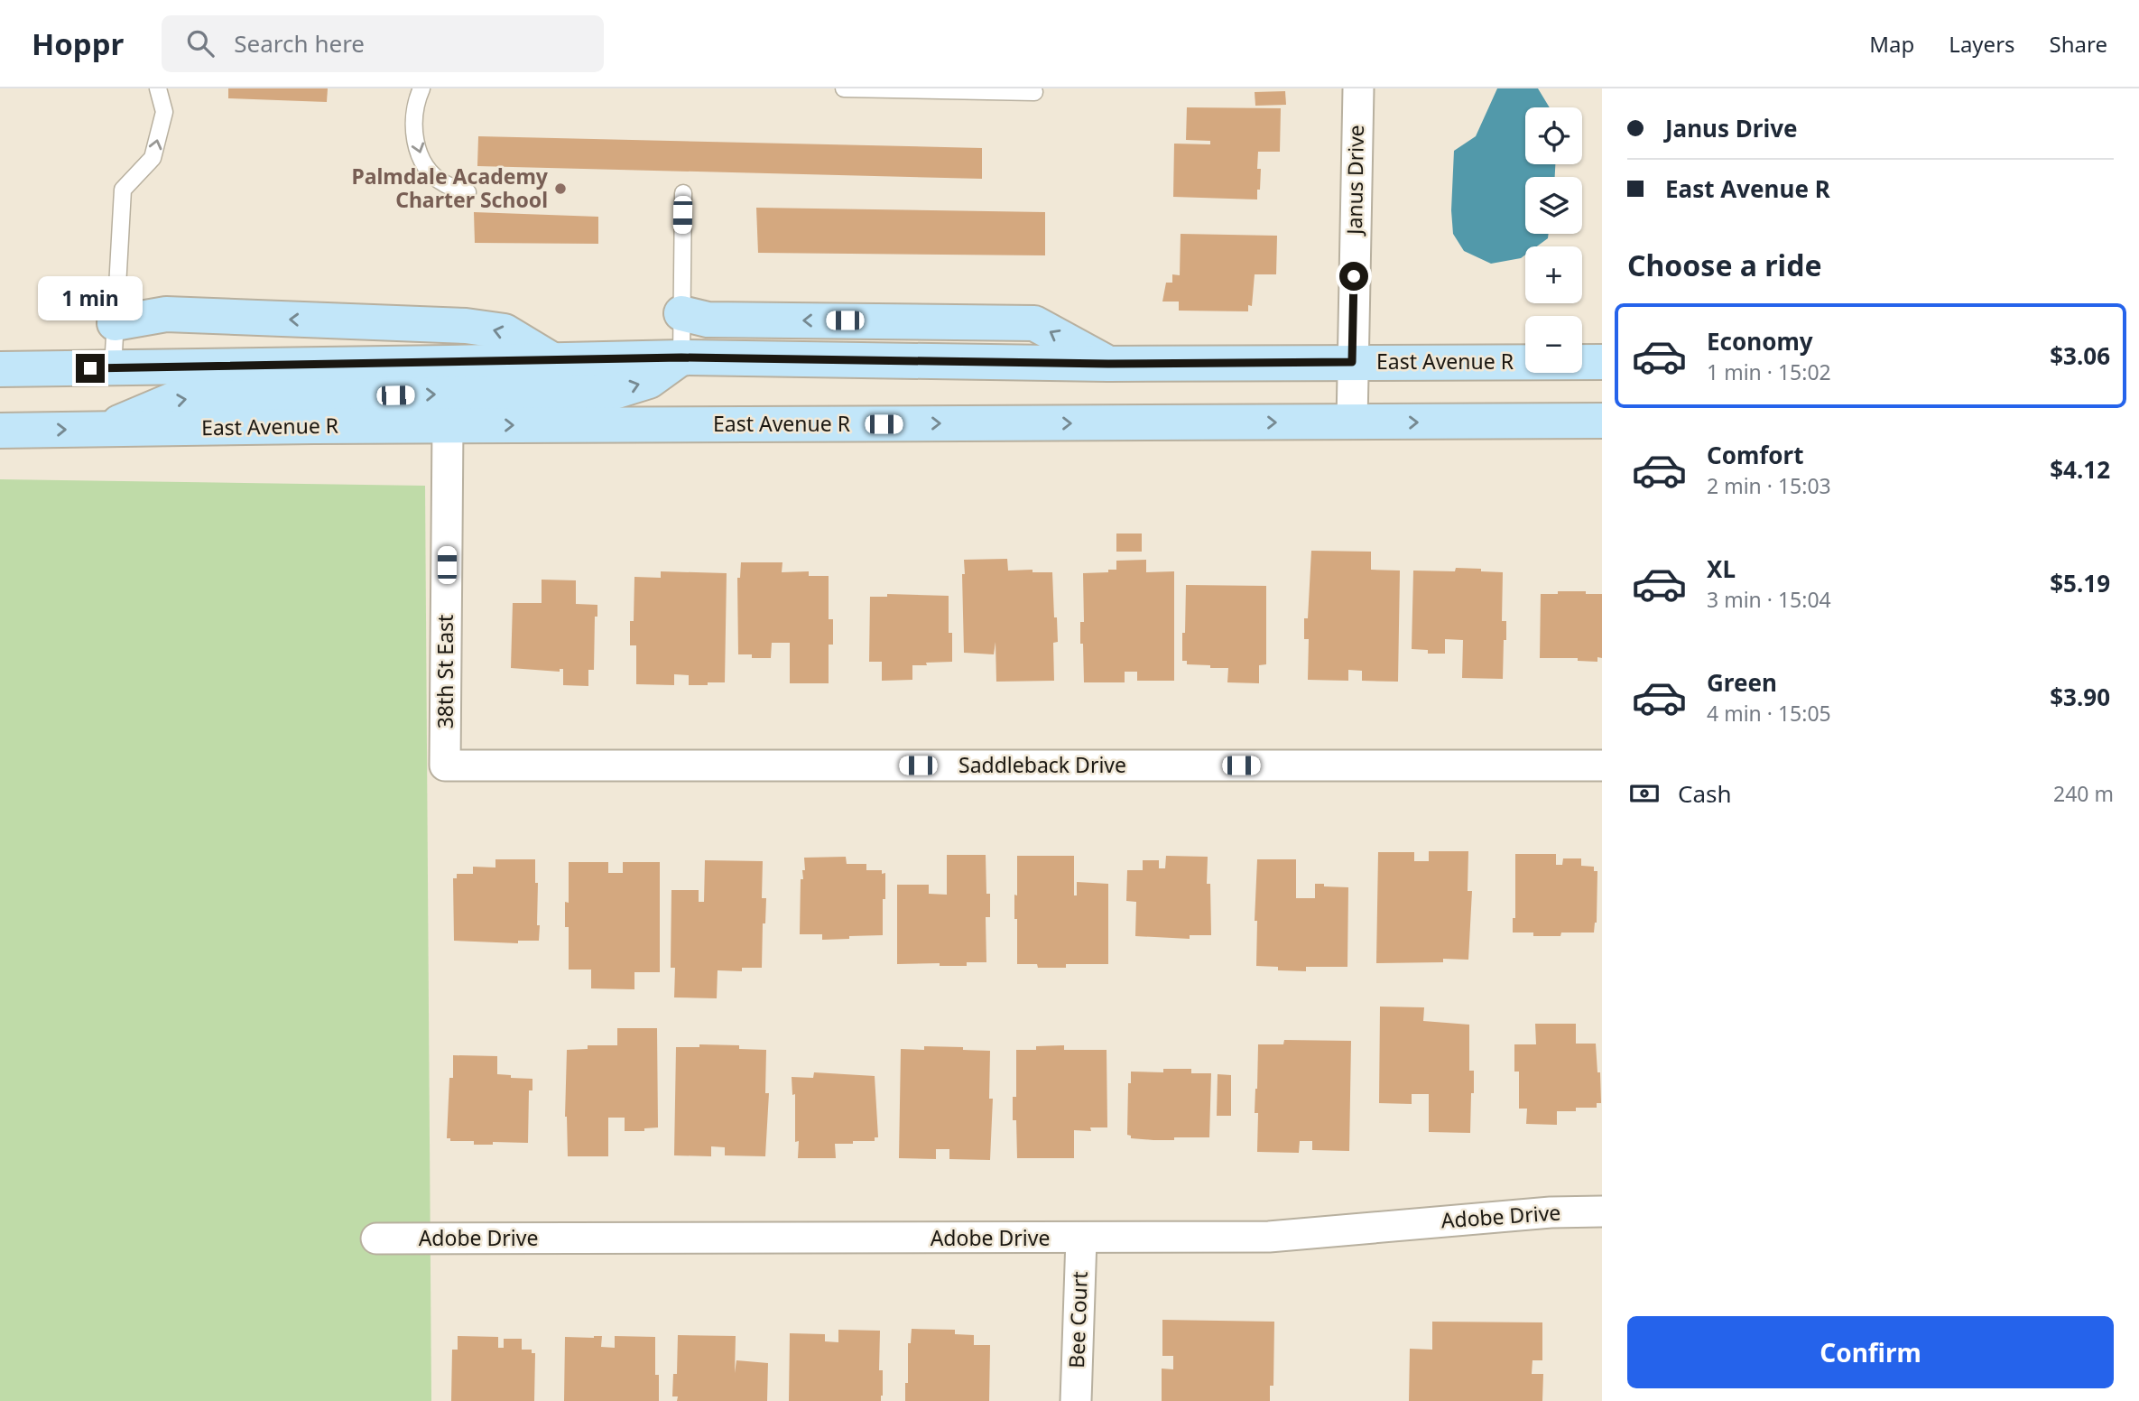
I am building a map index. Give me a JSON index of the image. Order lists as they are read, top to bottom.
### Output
{
  "streets": {
    "main road": ["East Avenue R"],
    "street": [
      "Janus Drive",
      "38th St East",
      "Saddleback Drive",
      "Adobe Drive",
      "Bee Court"
    ]
  },
  "crossings": [
    ["Janus Drive", "East Avenue R"],
    ["East Avenue R", "38th St East"],
    ["38th St East", "Saddleback Drive"],
    ["Adobe Drive", "Bee Court"]
  ],
  "places": ["Palmdale Academy Charter School"],
  "page": {
    "header": "Hoppr",
    "search": "Search here",
    "nav": ["Map", "Layers", "Share"],
    "banner": ["Janus Drive", "East Avenue R"],
    "map_buttons": ["+", "−"],
    "heading": "Choose a ride",
    "bubble": "1 min",
    "list": [
      {
        "name": "Economy",
        "note": "1 min · 15:02",
        "value": "$3.06"
      },
      {
        "name": "Comfort",
        "note": "2 min · 15:03",
        "value": "$4.12"
      },
      {
        "name": "XL",
        "note": "3 min · 15:04",
        "value": "$5.19"
      },
      {
        "name": "Green",
        "note": "4 min · 15:05",
        "value": "$3.90"
      }
    ],
    "pay": ["Cash", "240 m"],
    "buttons": "Confirm"
  }
}
